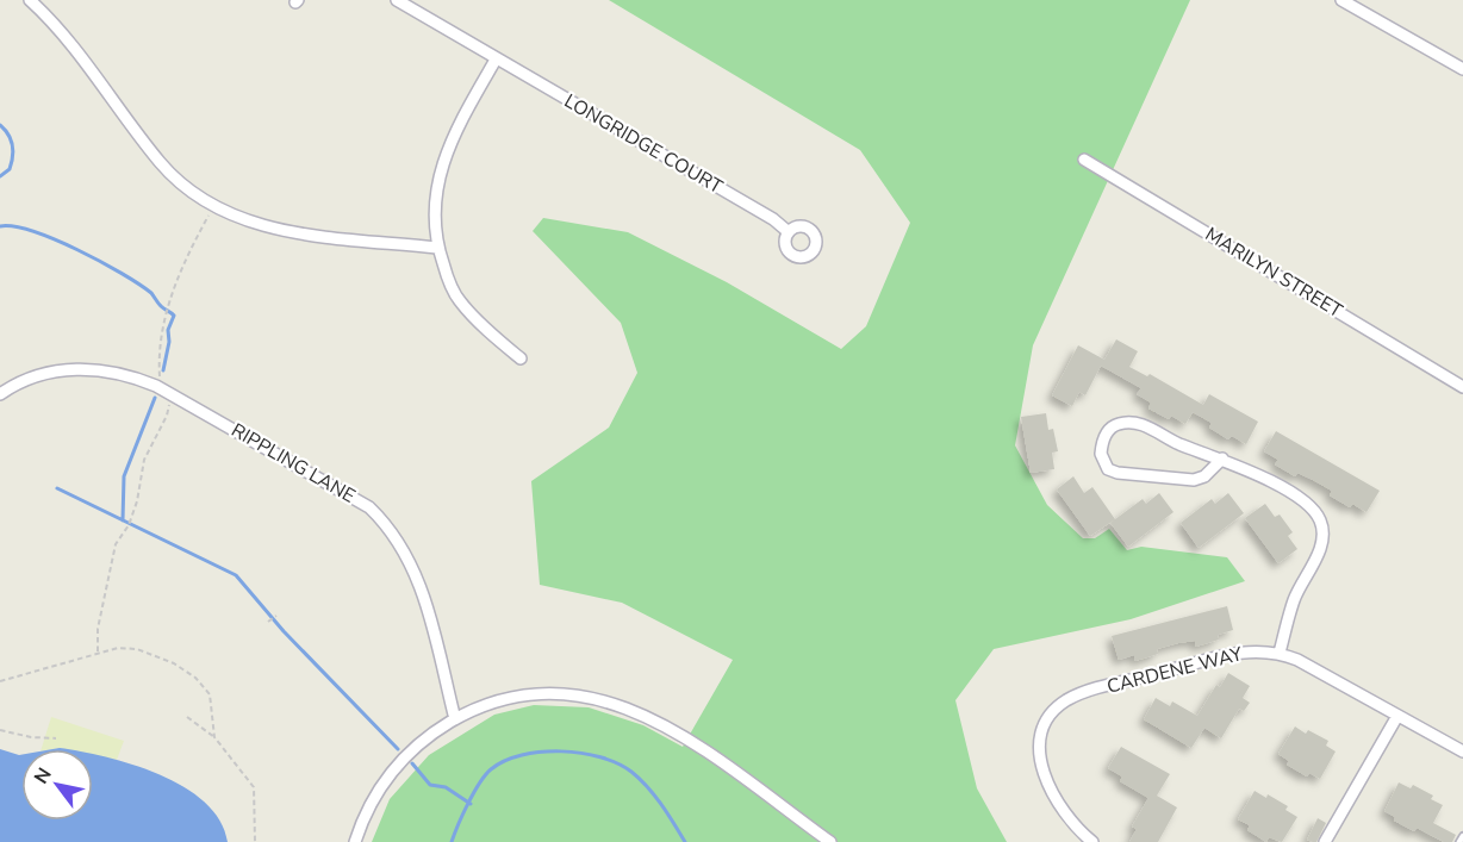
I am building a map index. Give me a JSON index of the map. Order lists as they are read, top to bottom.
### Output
{
  "streets": {
    "street": [
      "LONGRIDGE COURT",
      "MARILYN STREET",
      "RIPPLING LANE",
      "CARDENE WAY"
    ]
  },
  "north": "top left"
}
